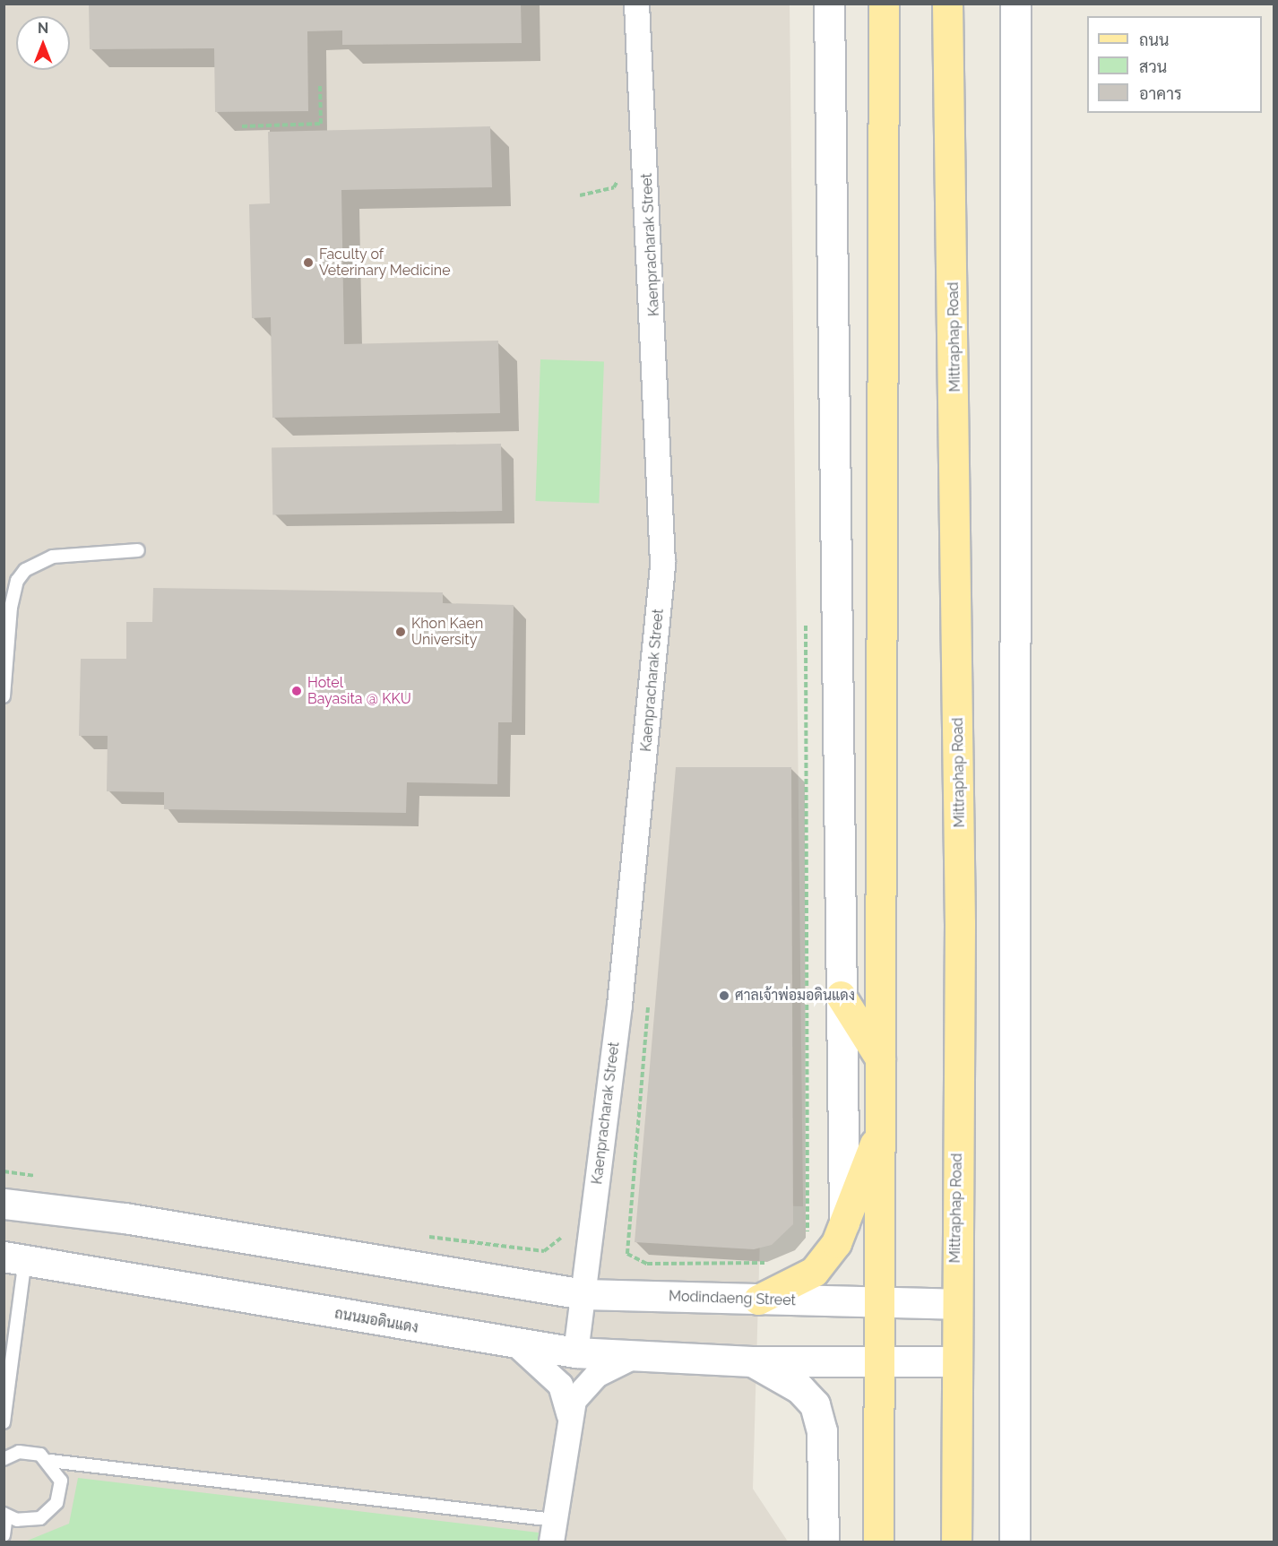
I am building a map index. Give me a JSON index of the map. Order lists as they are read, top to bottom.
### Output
{
  "streets": {
    "main road": ["Mittraphap Road", "Modindaeng Street", "ถนนมอดินแดง"],
    "street": ["Kaenpracharak Street"]
  },
  "crossings": [
    ["Kaenpracharak Street", "Modindaeng Street"],
    ["Kaenpracharak Street", "ถนนมอดินแดง"],
    ["Mittraphap Road", "Modindaeng Street"],
    ["Mittraphap Road", "ถนนมอดินแดง"]
  ],
  "places": [
    "Faculty of Veterinary Medicine",
    "Khon Kaen University",
    "Hotel Bayasita @ KKU",
    "ศาลเจ้าพ่อมอดินแดง"
  ],
  "legend": ["ถนน", "สวน", "อาคาร"],
  "north": "top"
}
